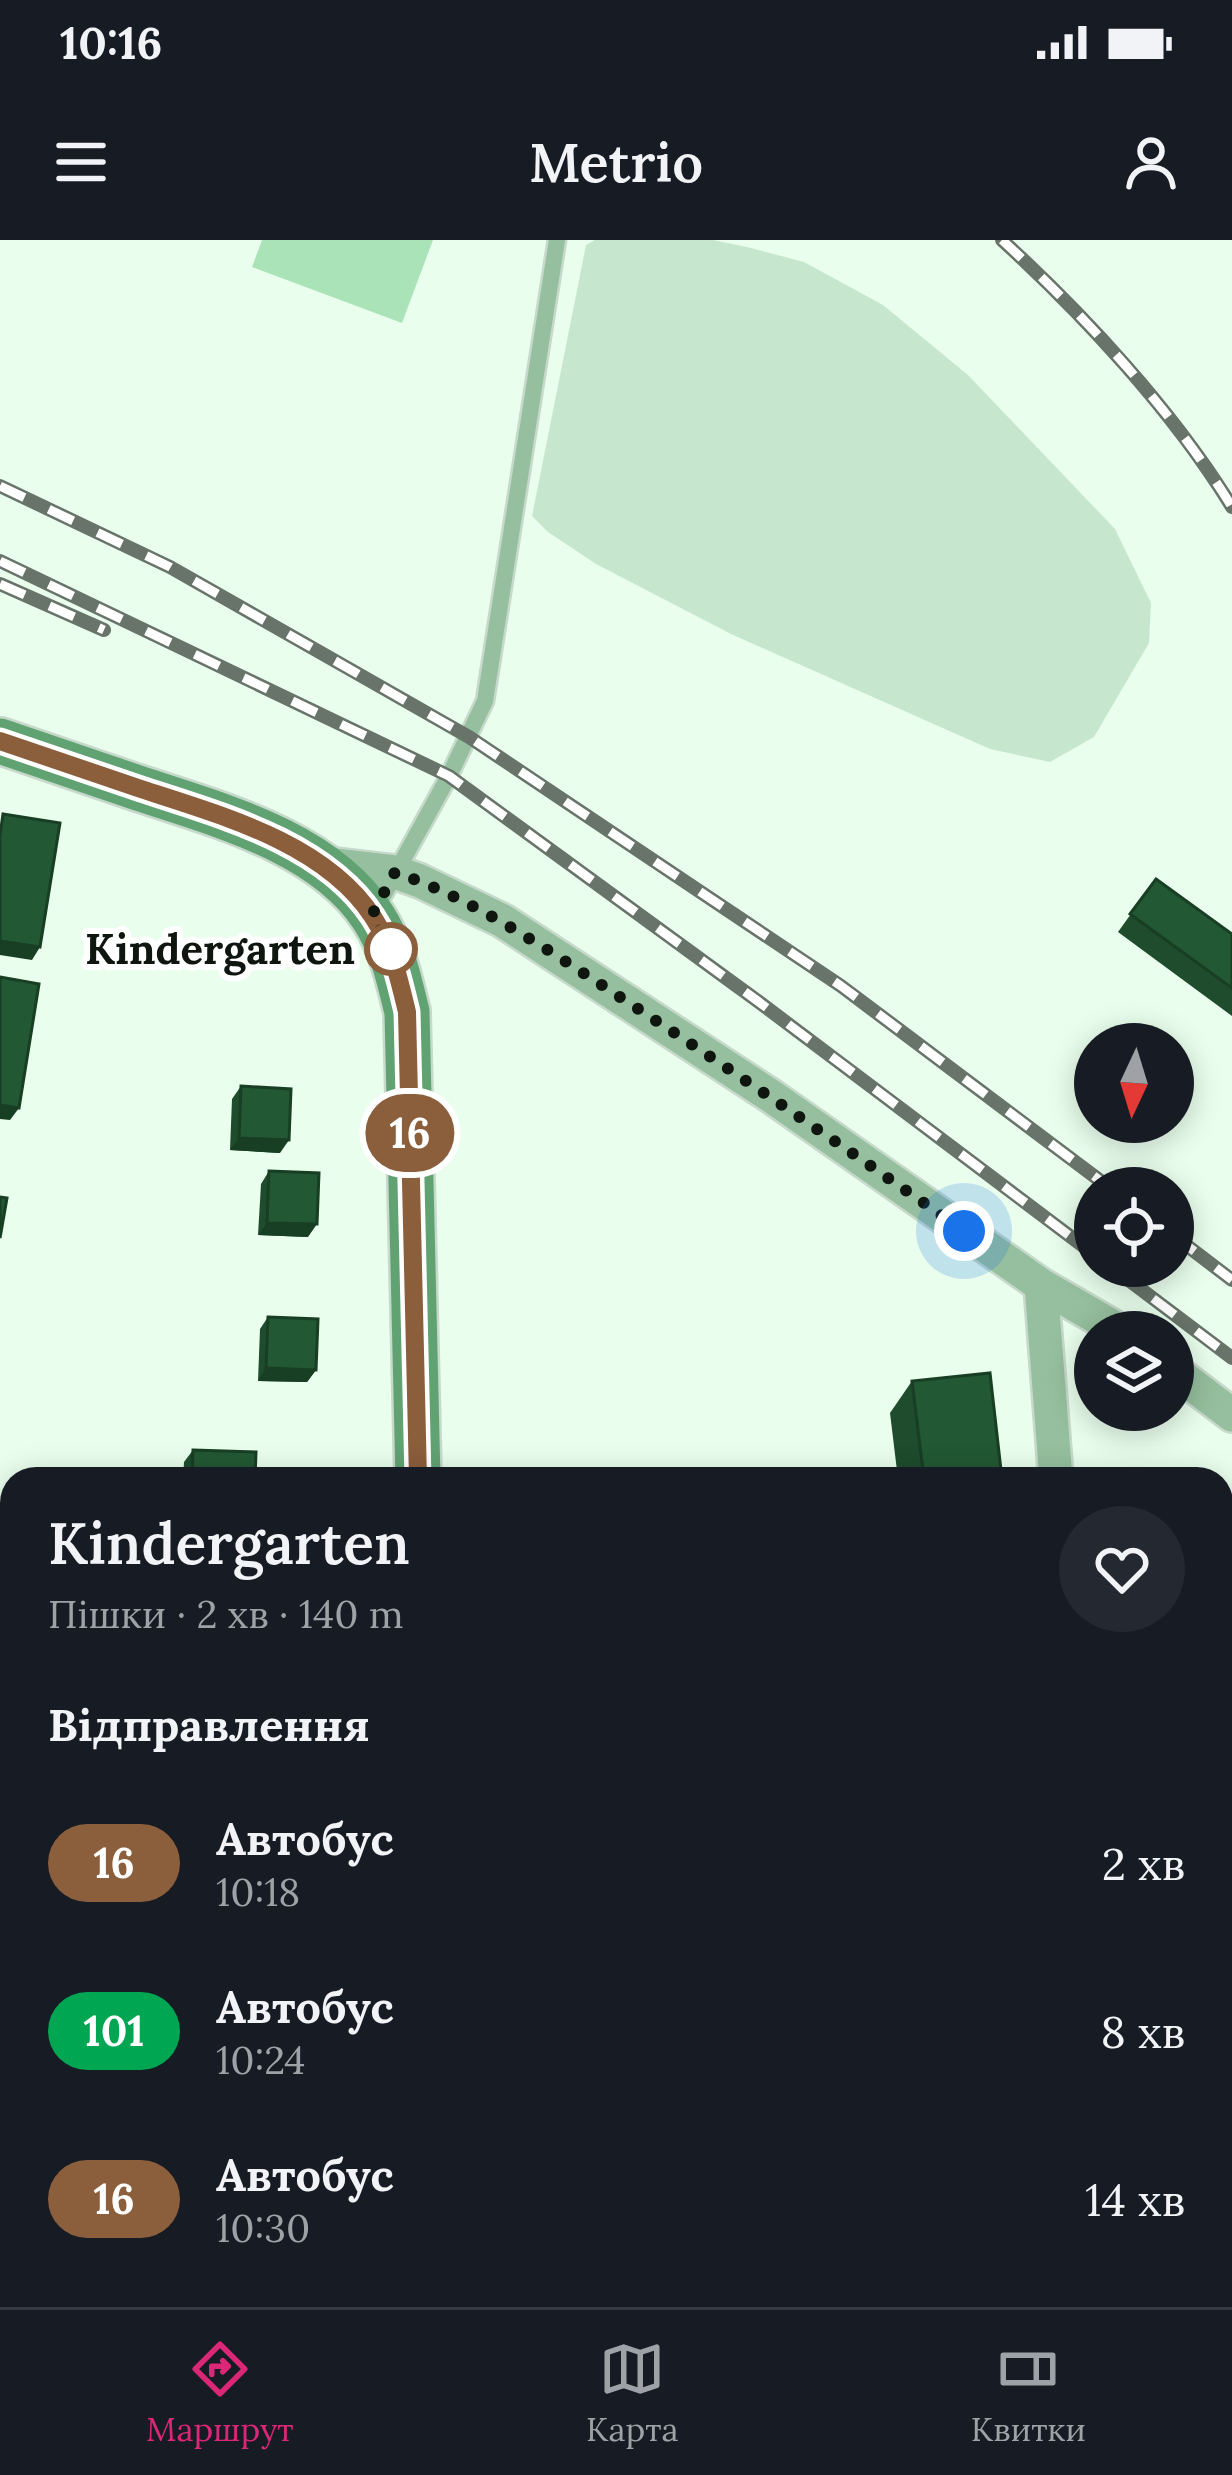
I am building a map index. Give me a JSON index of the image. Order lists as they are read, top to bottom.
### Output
{
  "places": ["Kindergarten"],
  "lines": ["bus line 16"],
  "north": "bottom",
  "page": {
    "status": "10:16",
    "header": "Metrio",
    "on_map": "16",
    "heading": [
      ["Kindergarten", "Пішки · 2 хв · 140 m"],
      "Відправлення"
    ],
    "list": [
      {
        "mark": "16",
        "name": "Автобус",
        "note": "10:18",
        "value": "2 хв"
      },
      {
        "mark": "101",
        "name": "Автобус",
        "note": "10:24",
        "value": "8 хв"
      },
      {
        "mark": "16",
        "name": "Автобус",
        "note": "10:30",
        "value": "14 хв"
      }
    ],
    "tabs": ["Маршрут", "Карта", "Квитки"]
  }
}
